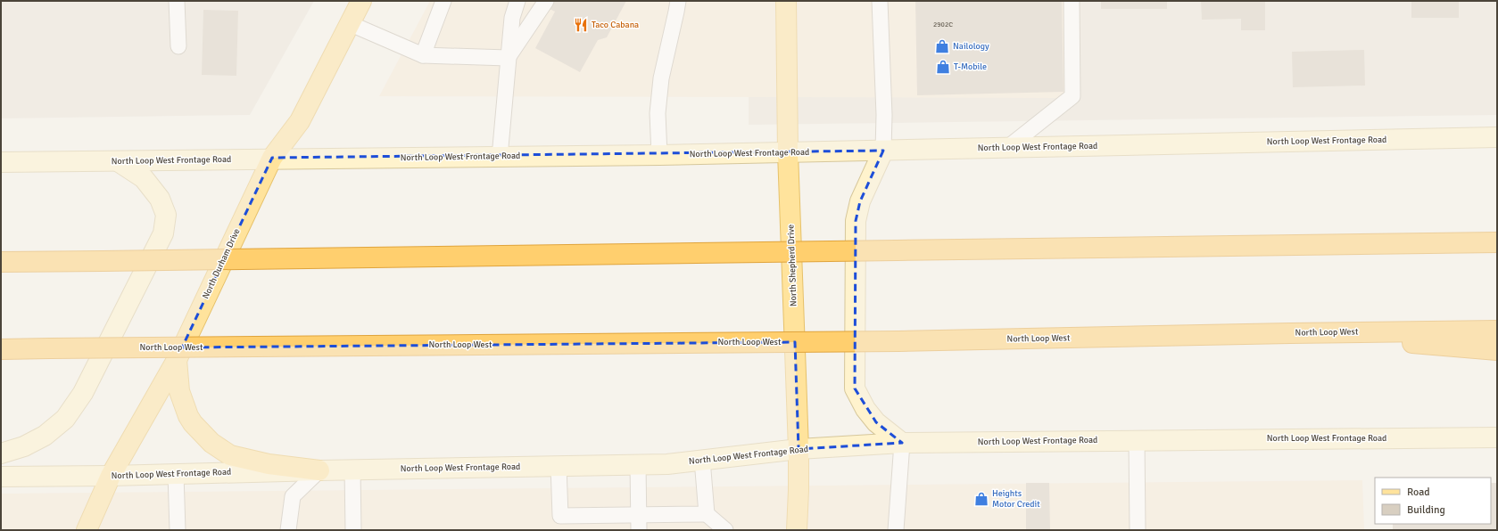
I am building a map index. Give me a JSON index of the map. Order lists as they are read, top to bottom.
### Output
{
  "streets": {
    "highway": ["North Loop West"],
    "main road": ["North Loop West Frontage Road", "North Durham Drive", "North Shepherd Drive"]
  },
  "crossings": [
    ["North Loop West Frontage Road", "North Durham Drive"],
    ["North Loop West Frontage Road", "North Shepherd Drive"]
  ],
  "places": {
    "restaurant": ["Taco Cabana"],
    "shop": ["Nailology", "T-Mobile", "Heights Motor Credit"]
  },
  "house_numbers": ["2902C"],
  "legend": ["Road", "Building"]
}
